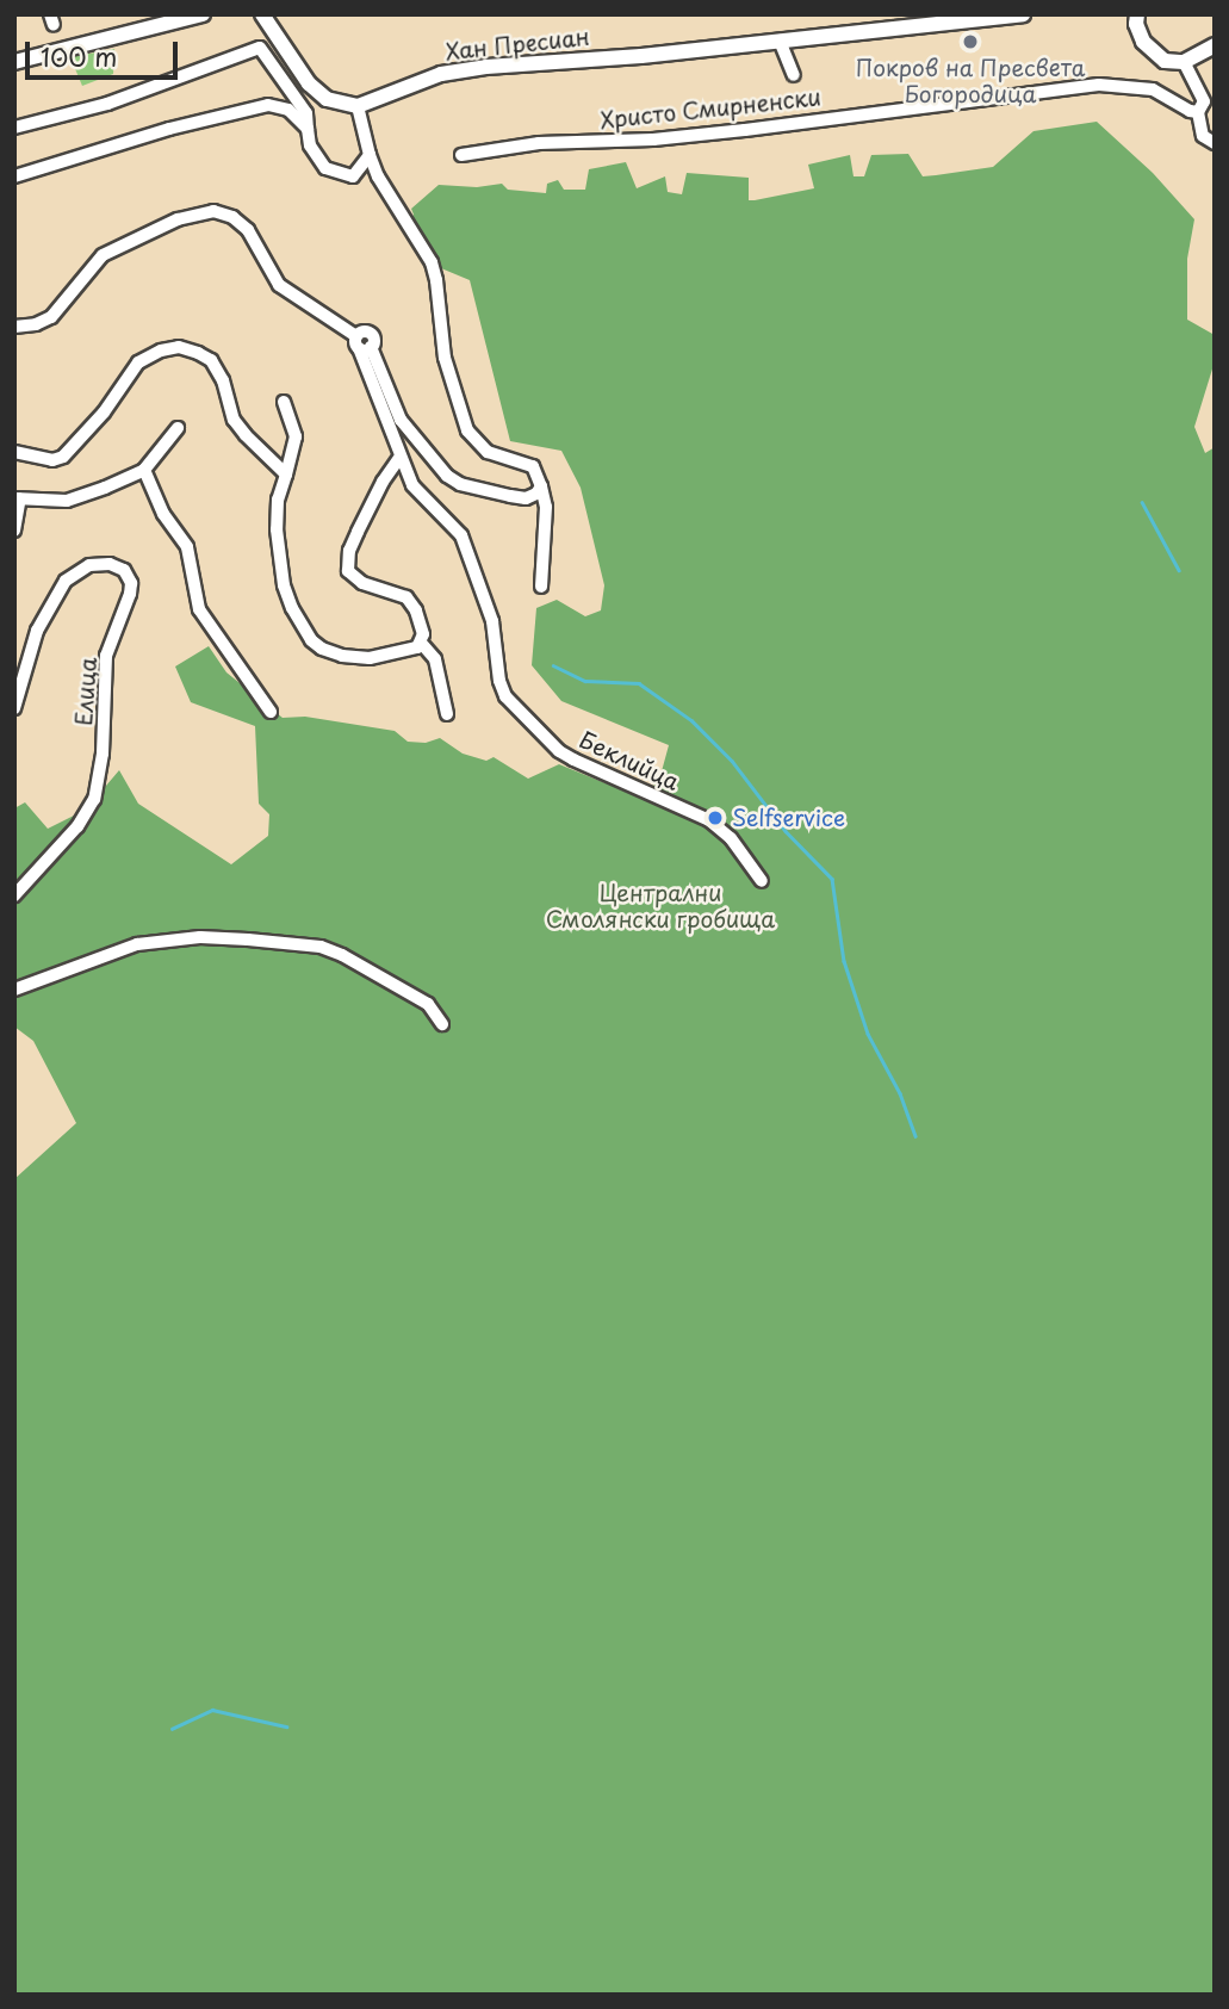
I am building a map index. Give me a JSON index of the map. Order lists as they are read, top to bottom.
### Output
{
  "streets": {
    "street": [
      "Хан Пресиан",
      "Христо Смирненски",
      "Елица",
      "Беклийца"
    ]
  },
  "parks": ["Централни Смолянски гробища"],
  "places": ["Покров на Пресвета Богородица", "Selfservice"],
  "scale_bar": "100 m"
}
